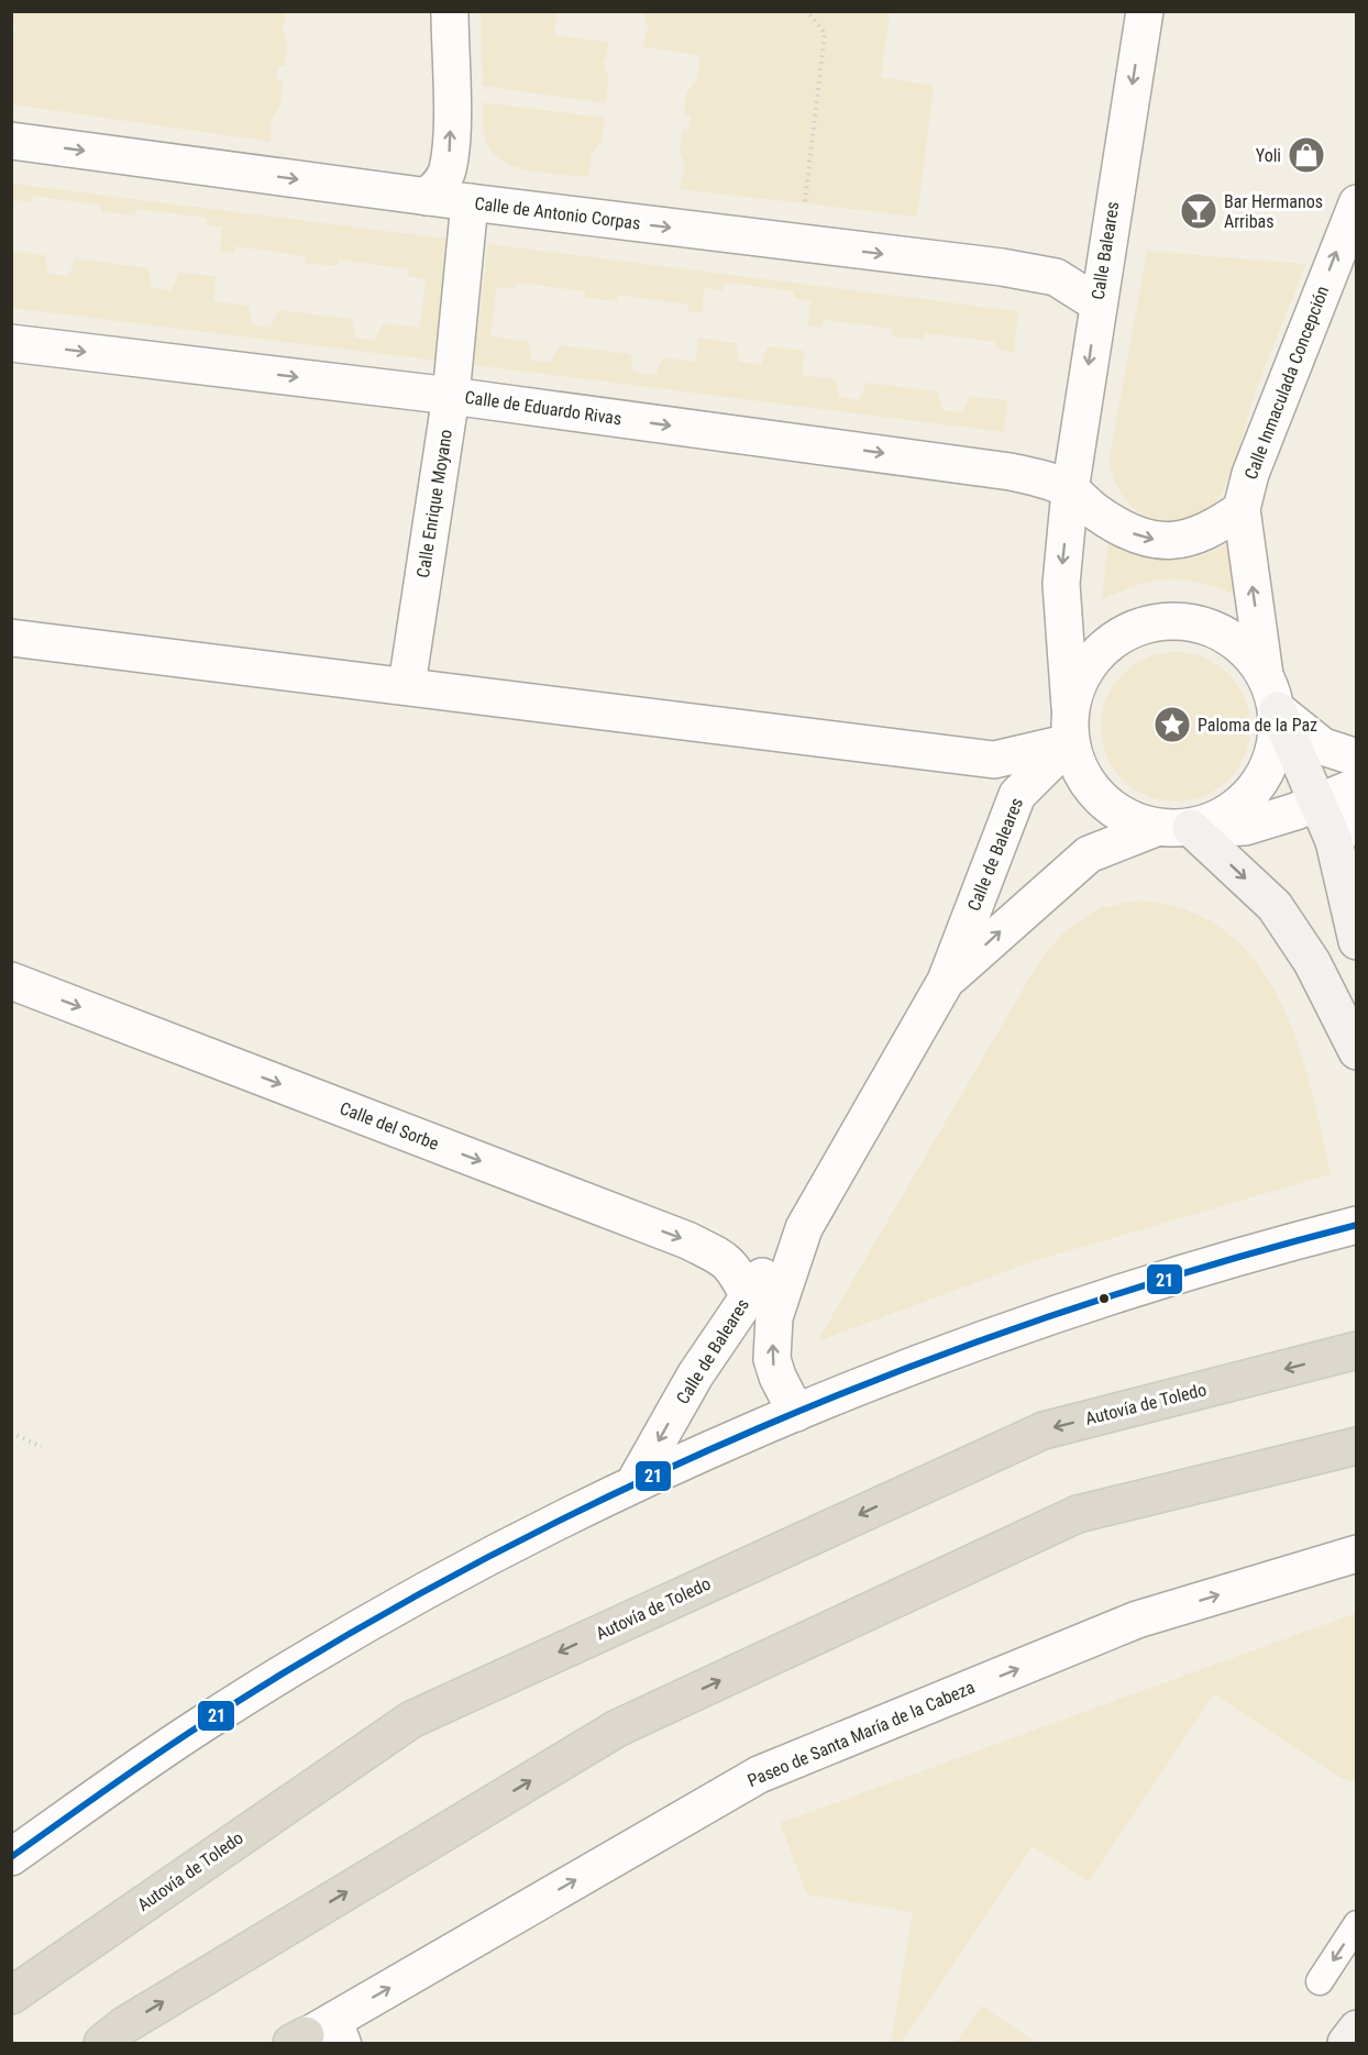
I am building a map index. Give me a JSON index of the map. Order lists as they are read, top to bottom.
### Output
{
  "streets": {
    "highway": ["Autovía de Toledo"],
    "street": [
      "Calle de Antonio Corpas",
      "Calle Baleares",
      "Calle Inmaculada Concepción",
      "Calle de Eduardo Rivas",
      "Calle Enrique Moyano",
      "Calle de Baleares",
      "Calle del Sorbe",
      "Paseo de Santa María de la Cabeza"
    ]
  },
  "crossings": [
    ["Calle de Antonio Corpas", "Calle Baleares"],
    ["Calle de Antonio Corpas", "Calle Enrique Moyano"],
    ["Calle Baleares", "Calle de Eduardo Rivas"],
    ["Calle Inmaculada Concepción", "Calle de Eduardo Rivas"],
    ["Calle Inmaculada Concepción", "Calle de Baleares"],
    ["Calle de Eduardo Rivas", "Calle Enrique Moyano"],
    ["Calle de Baleares", "Calle del Sorbe"]
  ],
  "one_way": ["Calle de Antonio Corpas", "Calle Baleares", "Calle del Sorbe"],
  "places": {
    "shop": ["Yoli"],
    "bar": ["Bar Hermanos Arribas"],
    "place": ["Paloma de la Paz"]
  },
  "lines": ["transit line 21"]
}
